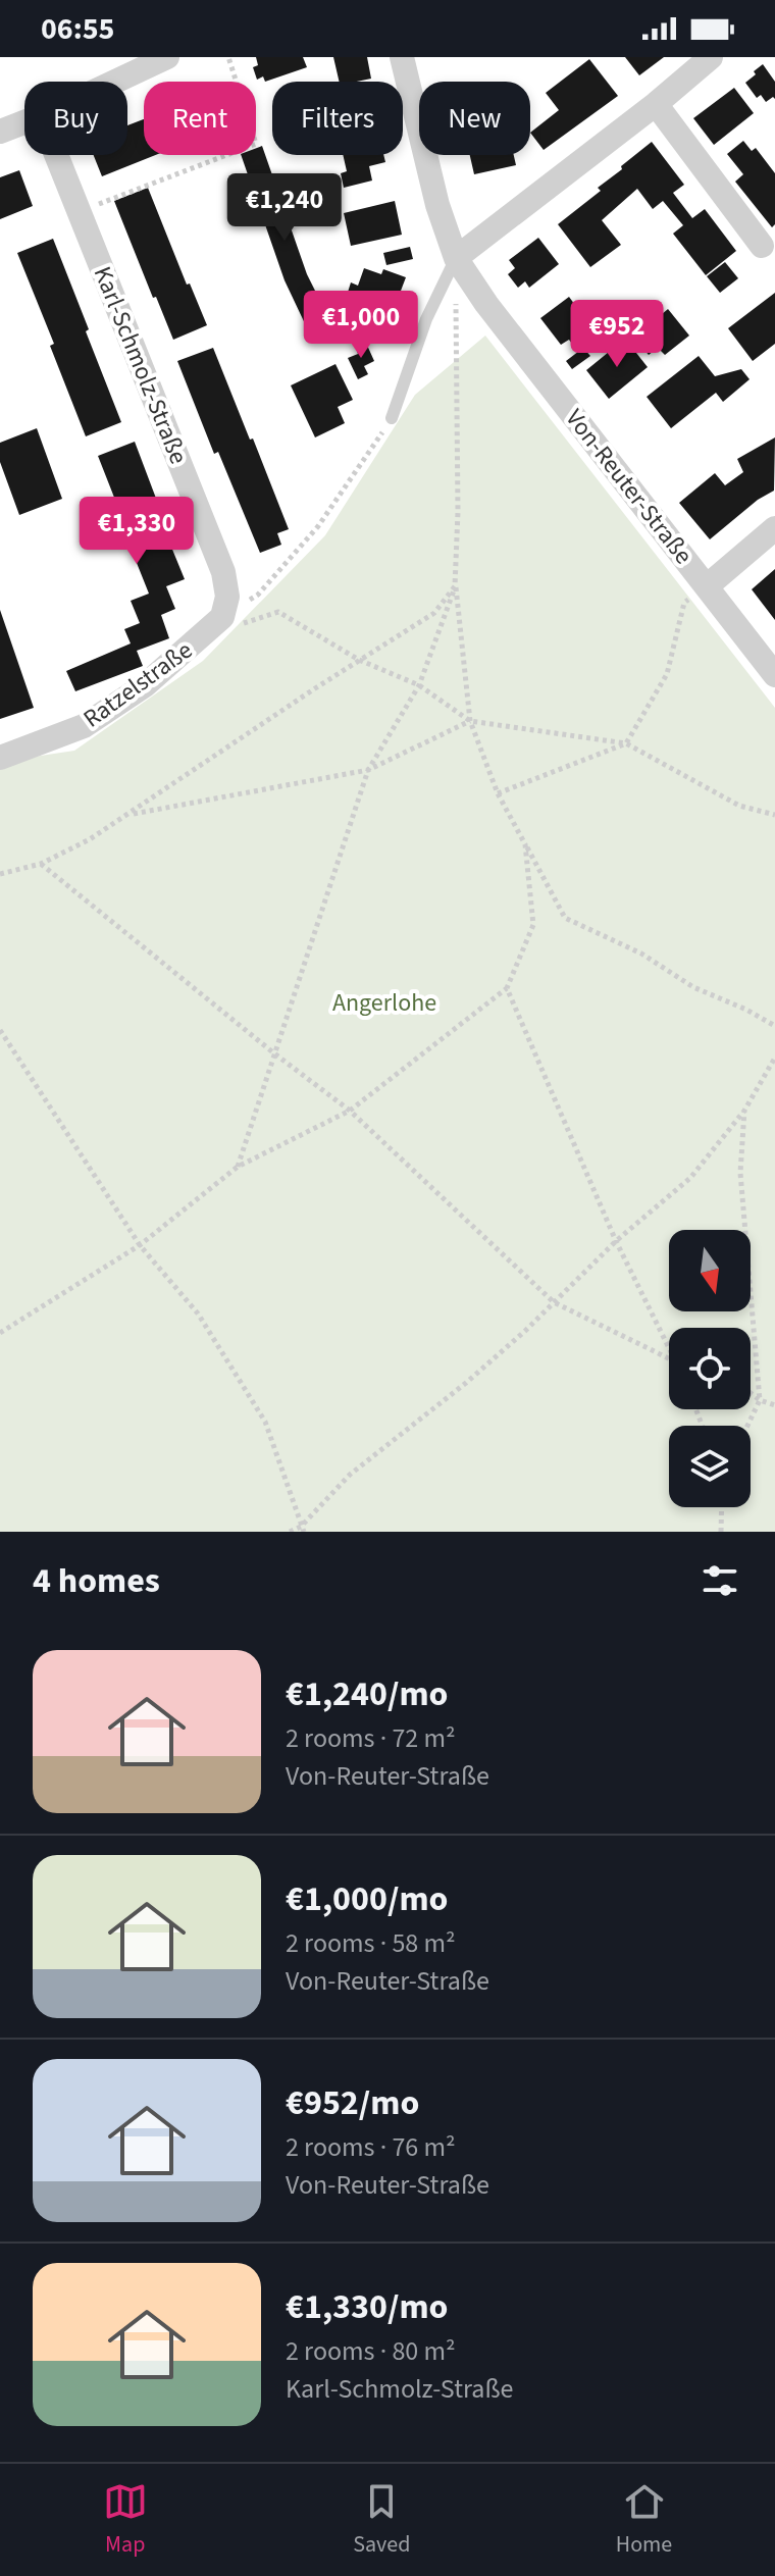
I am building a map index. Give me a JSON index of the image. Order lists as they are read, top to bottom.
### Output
{
  "streets": {
    "street": ["Karl-Schmolz-Straße", "Von-Reuter-Straße", "Ratzelstraße"]
  },
  "crossings": [
    ["Karl-Schmolz-Straße", "Ratzelstraße"]
  ],
  "parks": ["Angerlohe"],
  "north": "bottom",
  "page": {
    "status": "06:55",
    "chip": [
      "Buy",
      "Rent",
      "Filters",
      "New"
    ],
    "price": [
      "€1,240",
      "€1,000",
      "€952",
      "€1,330"
    ],
    "heading": "4 homes",
    "list": [
      {
        "name": "€1,240/mo",
        "note": "2 rooms · 72 m² · Von-Reuter-Straße"
      },
      {
        "name": "€1,000/mo",
        "note": "2 rooms · 58 m² · Von-Reuter-Straße"
      },
      {
        "name": "€952/mo",
        "note": "2 rooms · 76 m² · Von-Reuter-Straße"
      },
      {
        "name": "€1,330/mo",
        "note": "2 rooms · 80 m² · Karl-Schmolz-Straße"
      }
    ],
    "tabs": ["Map", "Saved", "Home"]
  }
}
